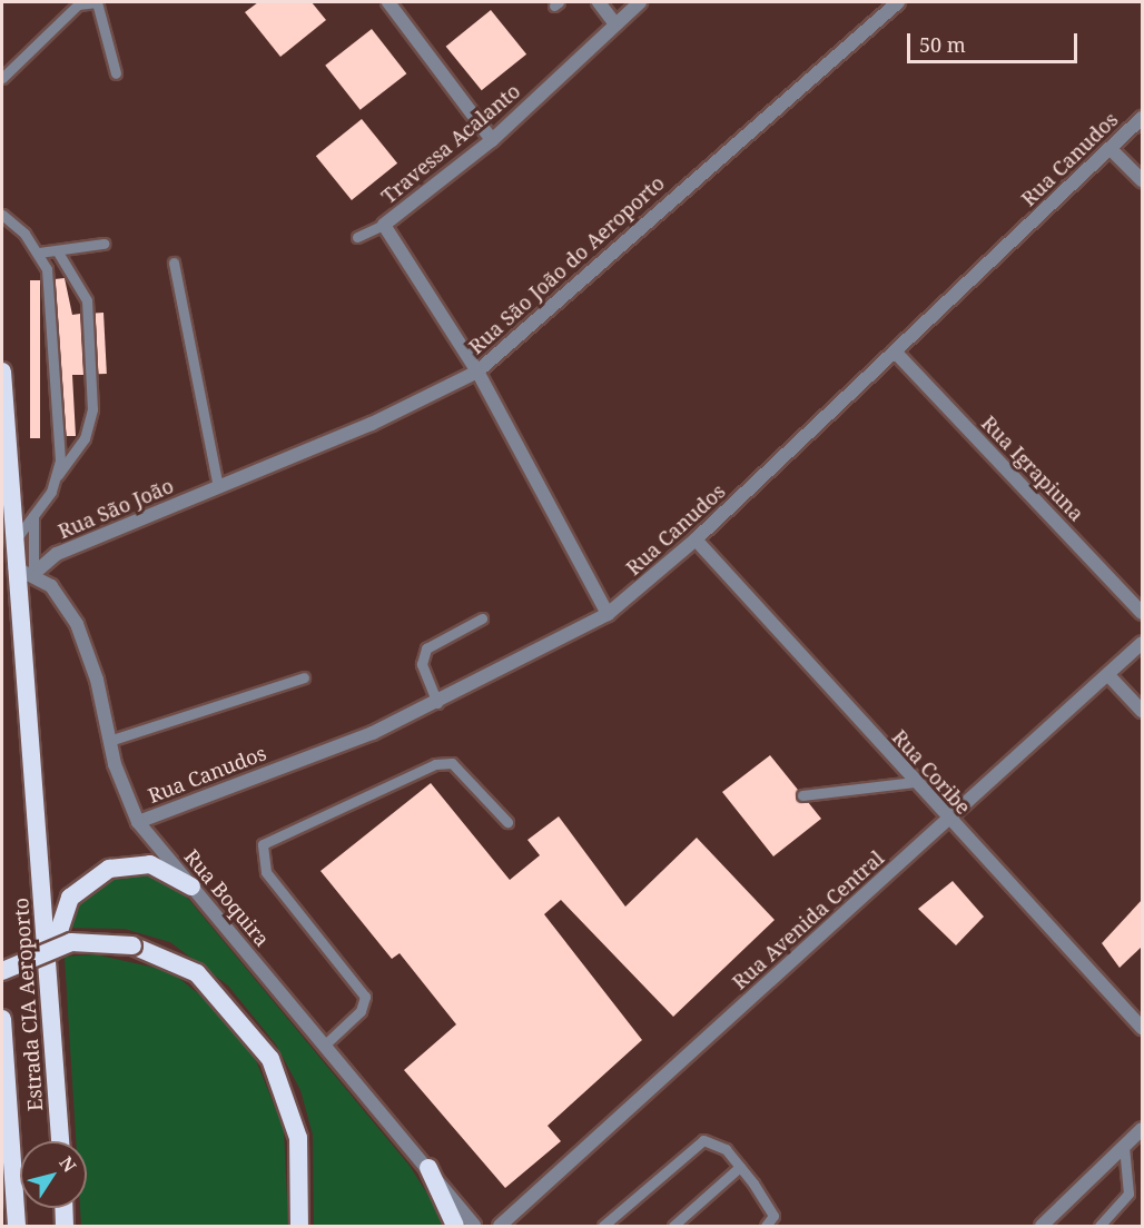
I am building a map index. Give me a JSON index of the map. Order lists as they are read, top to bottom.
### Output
{
  "streets": {
    "highway": ["Estrada CIA Aeroporto"],
    "street": [
      "Travessa Acalanto",
      "Rua Canudos",
      "Rua São João do Aeroporto",
      "Rua Igrapiuna",
      "Rua São João",
      "Rua Coribe",
      "Rua Boquira",
      "Rua Avenida Central"
    ]
  },
  "crossings": [
    ["Travessa Acalanto", "Rua Canudos"],
    ["Travessa Acalanto", "Rua São João do Aeroporto"],
    ["Rua Canudos", "Rua Igrapiuna"],
    ["Rua Canudos", "Rua Coribe"],
    ["Rua Canudos", "Rua Boquira"],
    ["Rua São João do Aeroporto", "Rua São João"],
    ["Rua São João", "Rua Boquira"],
    ["Rua Coribe", "Rua Avenida Central"],
    ["Rua Boquira", "Estrada CIA Aeroporto"]
  ],
  "scale_bar": "50 m",
  "north": "top right"
}
